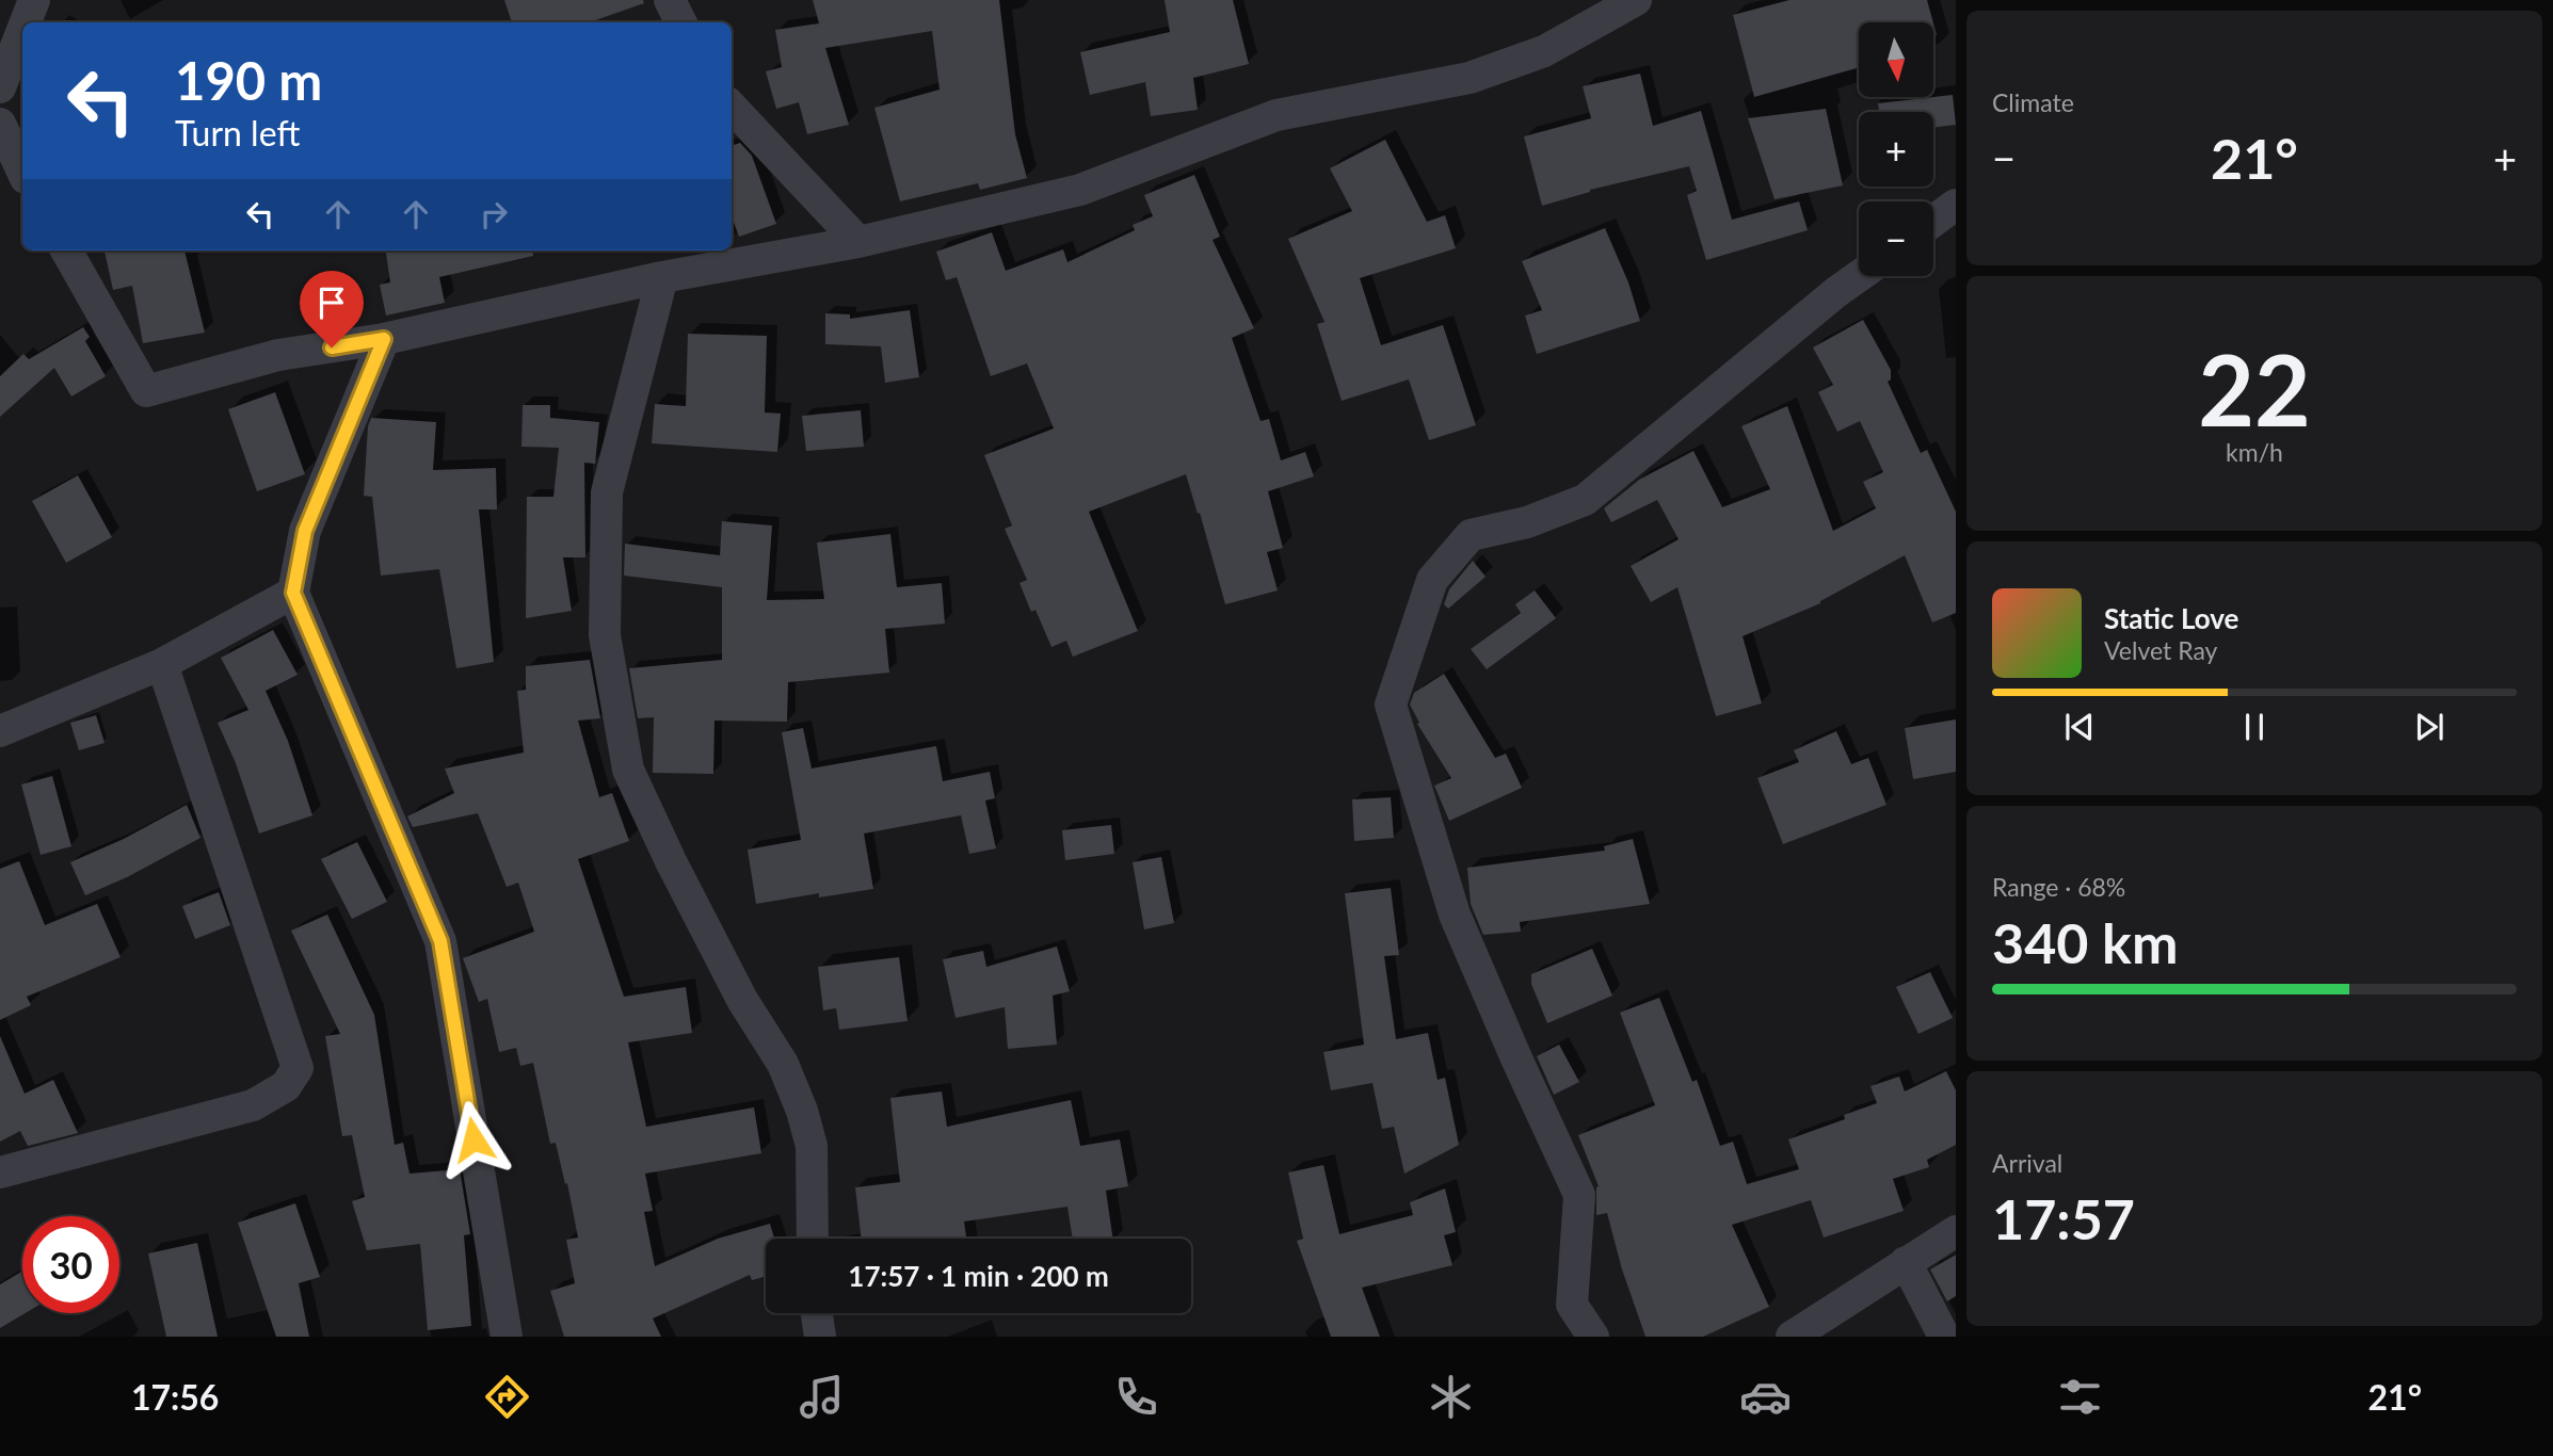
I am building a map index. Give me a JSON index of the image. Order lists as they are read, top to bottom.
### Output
{
  "north": "bottom",
  "page": {
    "tile": [
      "Climate",
      ["22", "km/h"],
      ["Range · 68%", "340 km"],
      ["Arrival", "17:57"]
    ],
    "map_buttons": ["+", "−"],
    "turn": ["190 m", "Turn left"],
    "heat": ["−", "21°", "+"],
    "song": ["Static Love", "Velvet Ray"],
    "limit": "30",
    "trip": "17:57 · 1 min · 200 m",
    "tabs": ["17:56", "21°"]
  }
}
